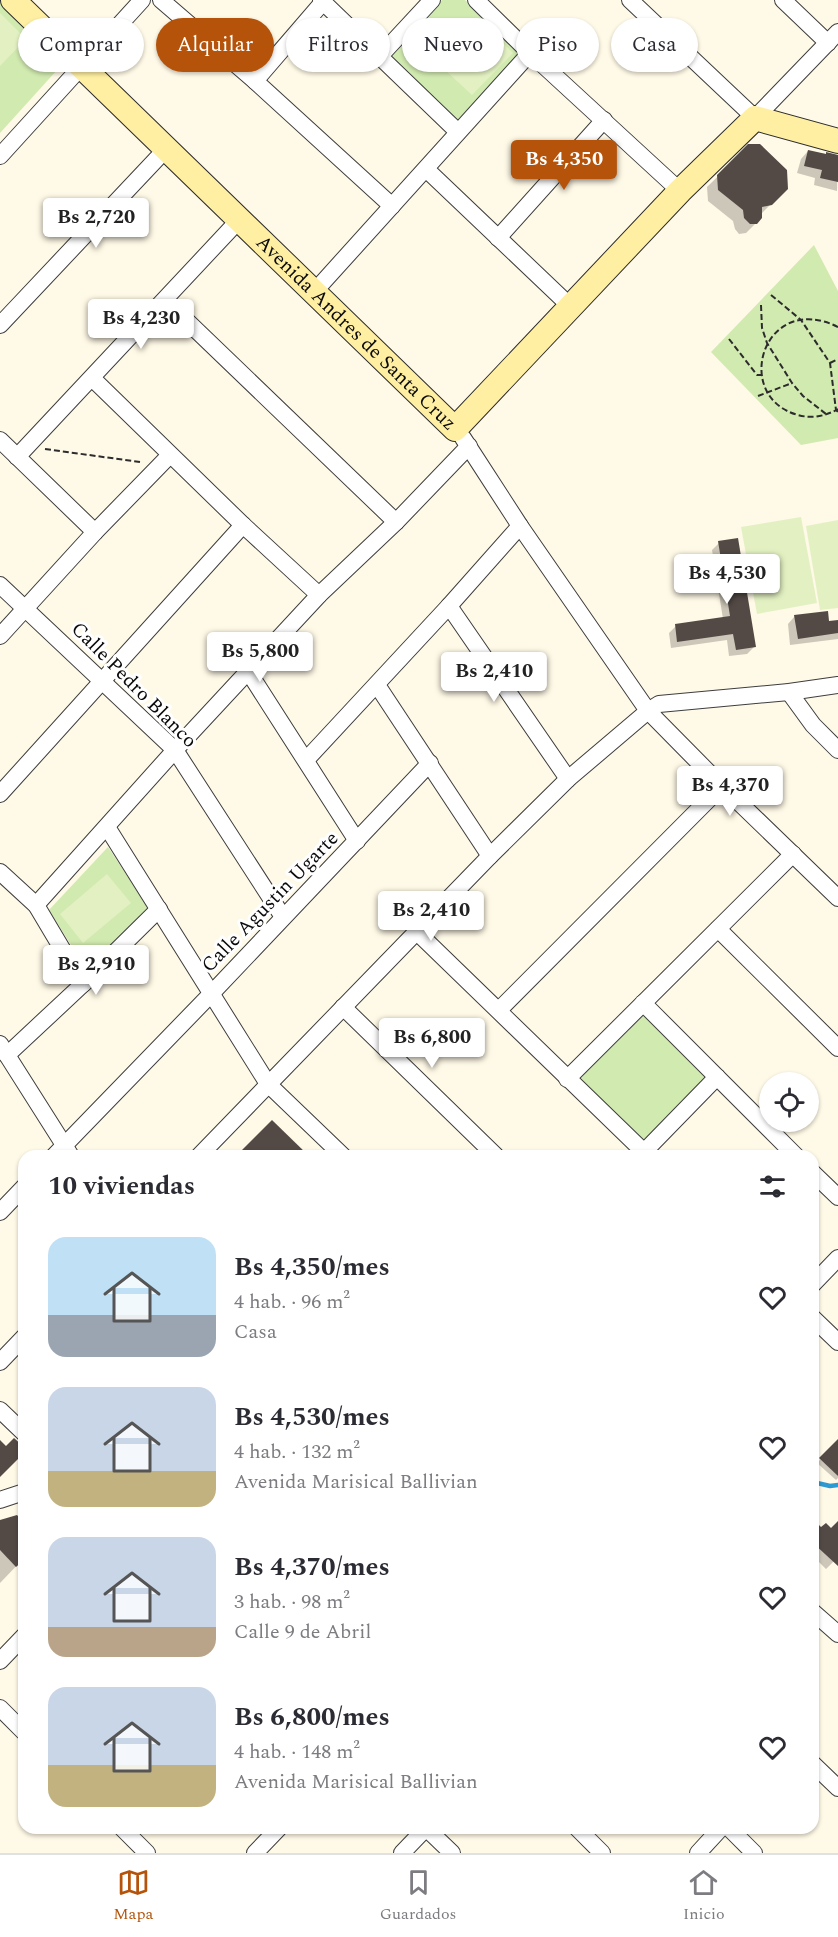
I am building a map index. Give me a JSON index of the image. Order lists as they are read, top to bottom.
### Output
{
  "streets": {
    "street": ["Avenida Andres de Santa Cruz", "Calle Pedro Blanco", "Calle Agustin Ugarte"]
  },
  "crossings": [
    ["Calle Pedro Blanco", "Calle Agustin Ugarte"]
  ],
  "page": {
    "chip": [
      "Comprar",
      "Alquilar",
      "Filtros",
      "Nuevo",
      "Piso",
      "Casa"
    ],
    "price": [
      "Bs 4,350",
      "Bs 2,720",
      "Bs 4,230",
      "Bs 4,530",
      "Bs 5,800",
      "Bs 2,410",
      "Bs 4,370",
      "Bs 2,410",
      "Bs 2,910",
      "Bs 6,800"
    ],
    "heading": "10 viviendas",
    "list": [
      {
        "name": "Bs 4,350/mes",
        "note": "4 hab. · 96 m² · Casa"
      },
      {
        "name": "Bs 4,530/mes",
        "note": "4 hab. · 132 m² · Avenida Marisical Ballivian"
      },
      {
        "name": "Bs 4,370/mes",
        "note": "3 hab. · 98 m² · Calle 9 de Abril"
      },
      {
        "name": "Bs 6,800/mes",
        "note": "4 hab. · 148 m² · Avenida Marisical Ballivian"
      }
    ],
    "tabs": ["Mapa", "Guardados", "Inicio"]
  }
}
